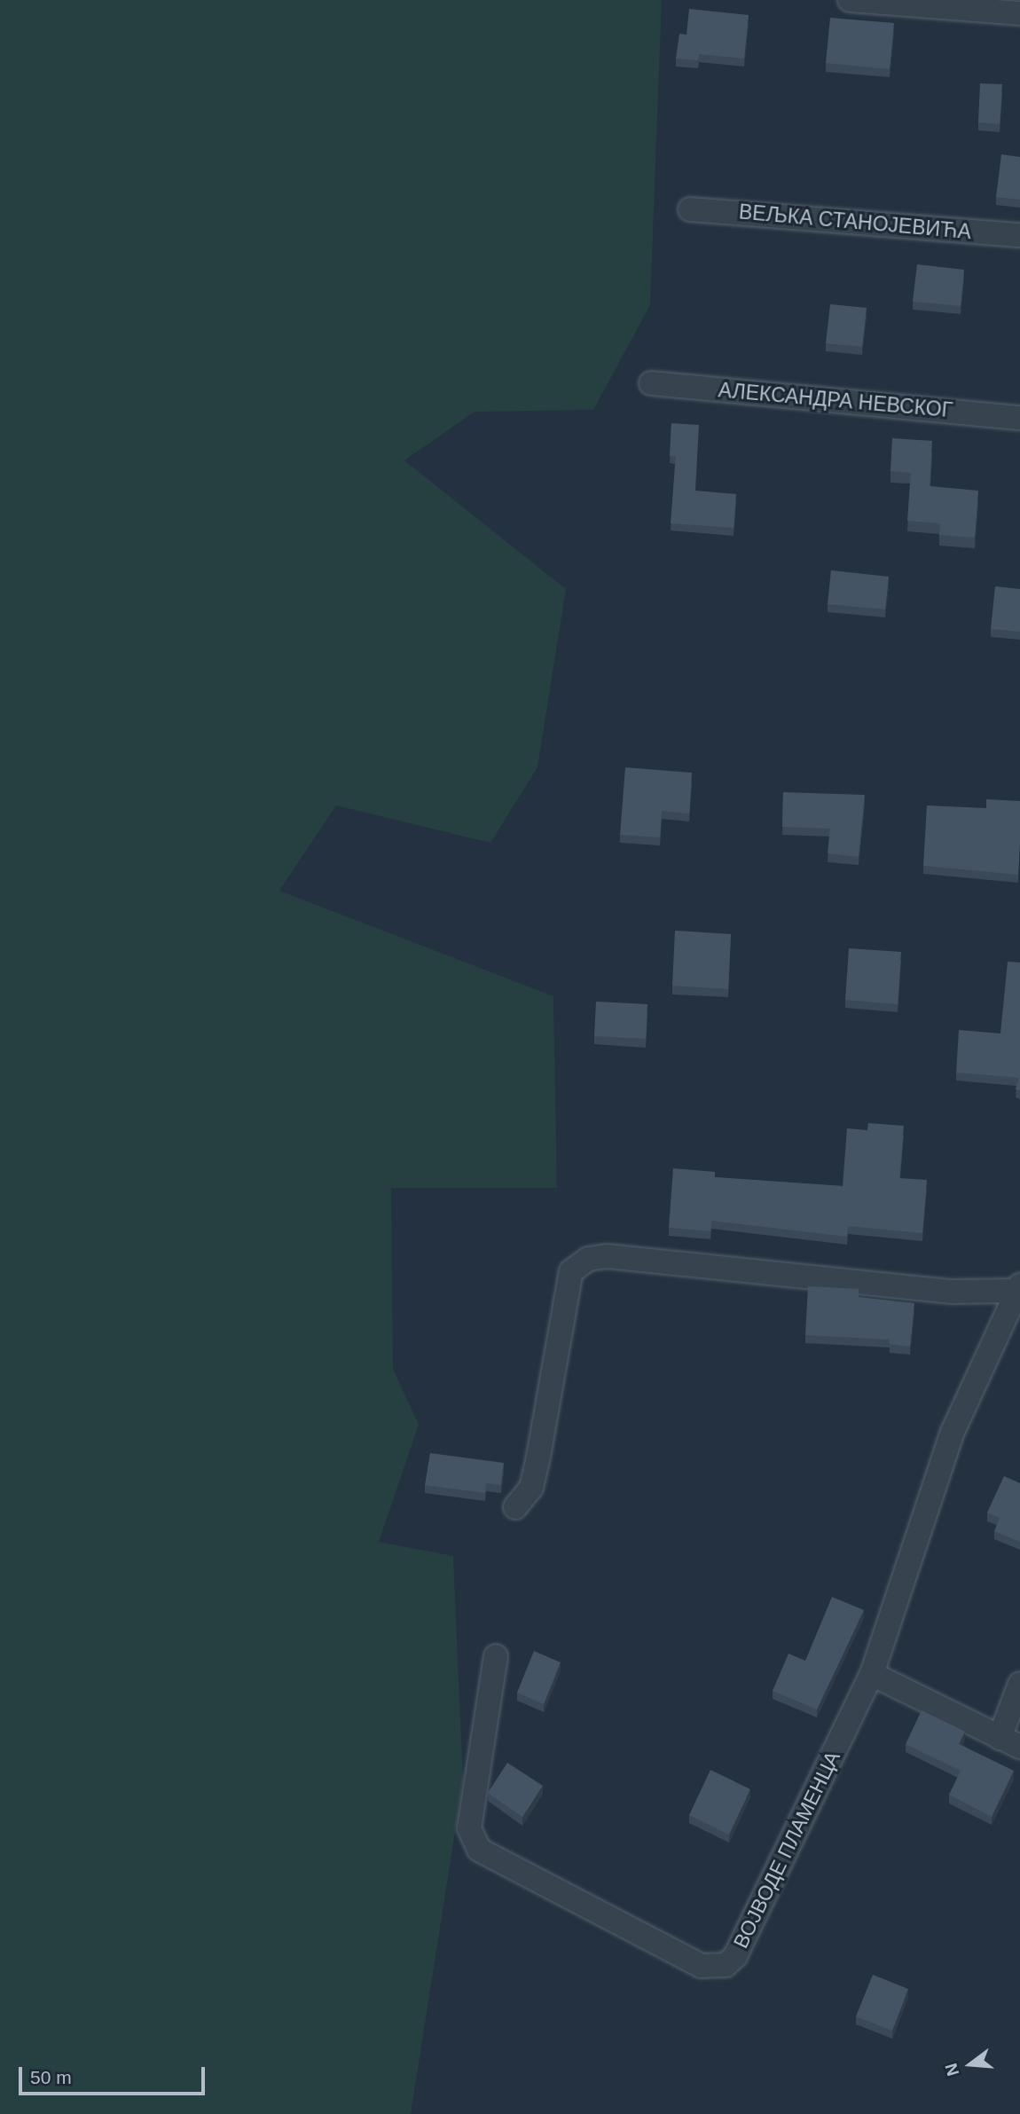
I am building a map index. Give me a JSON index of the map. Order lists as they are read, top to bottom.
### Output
{
  "streets": {
    "street": ["ВЕЉКА СТАНОЈЕВИЋА", "АЛЕКСАНДРА НЕВСКОГ", "ВОЈВОДЕ ПЛАМЕНЦА"]
  },
  "scale_bar": "50 m",
  "north": "left"
}
